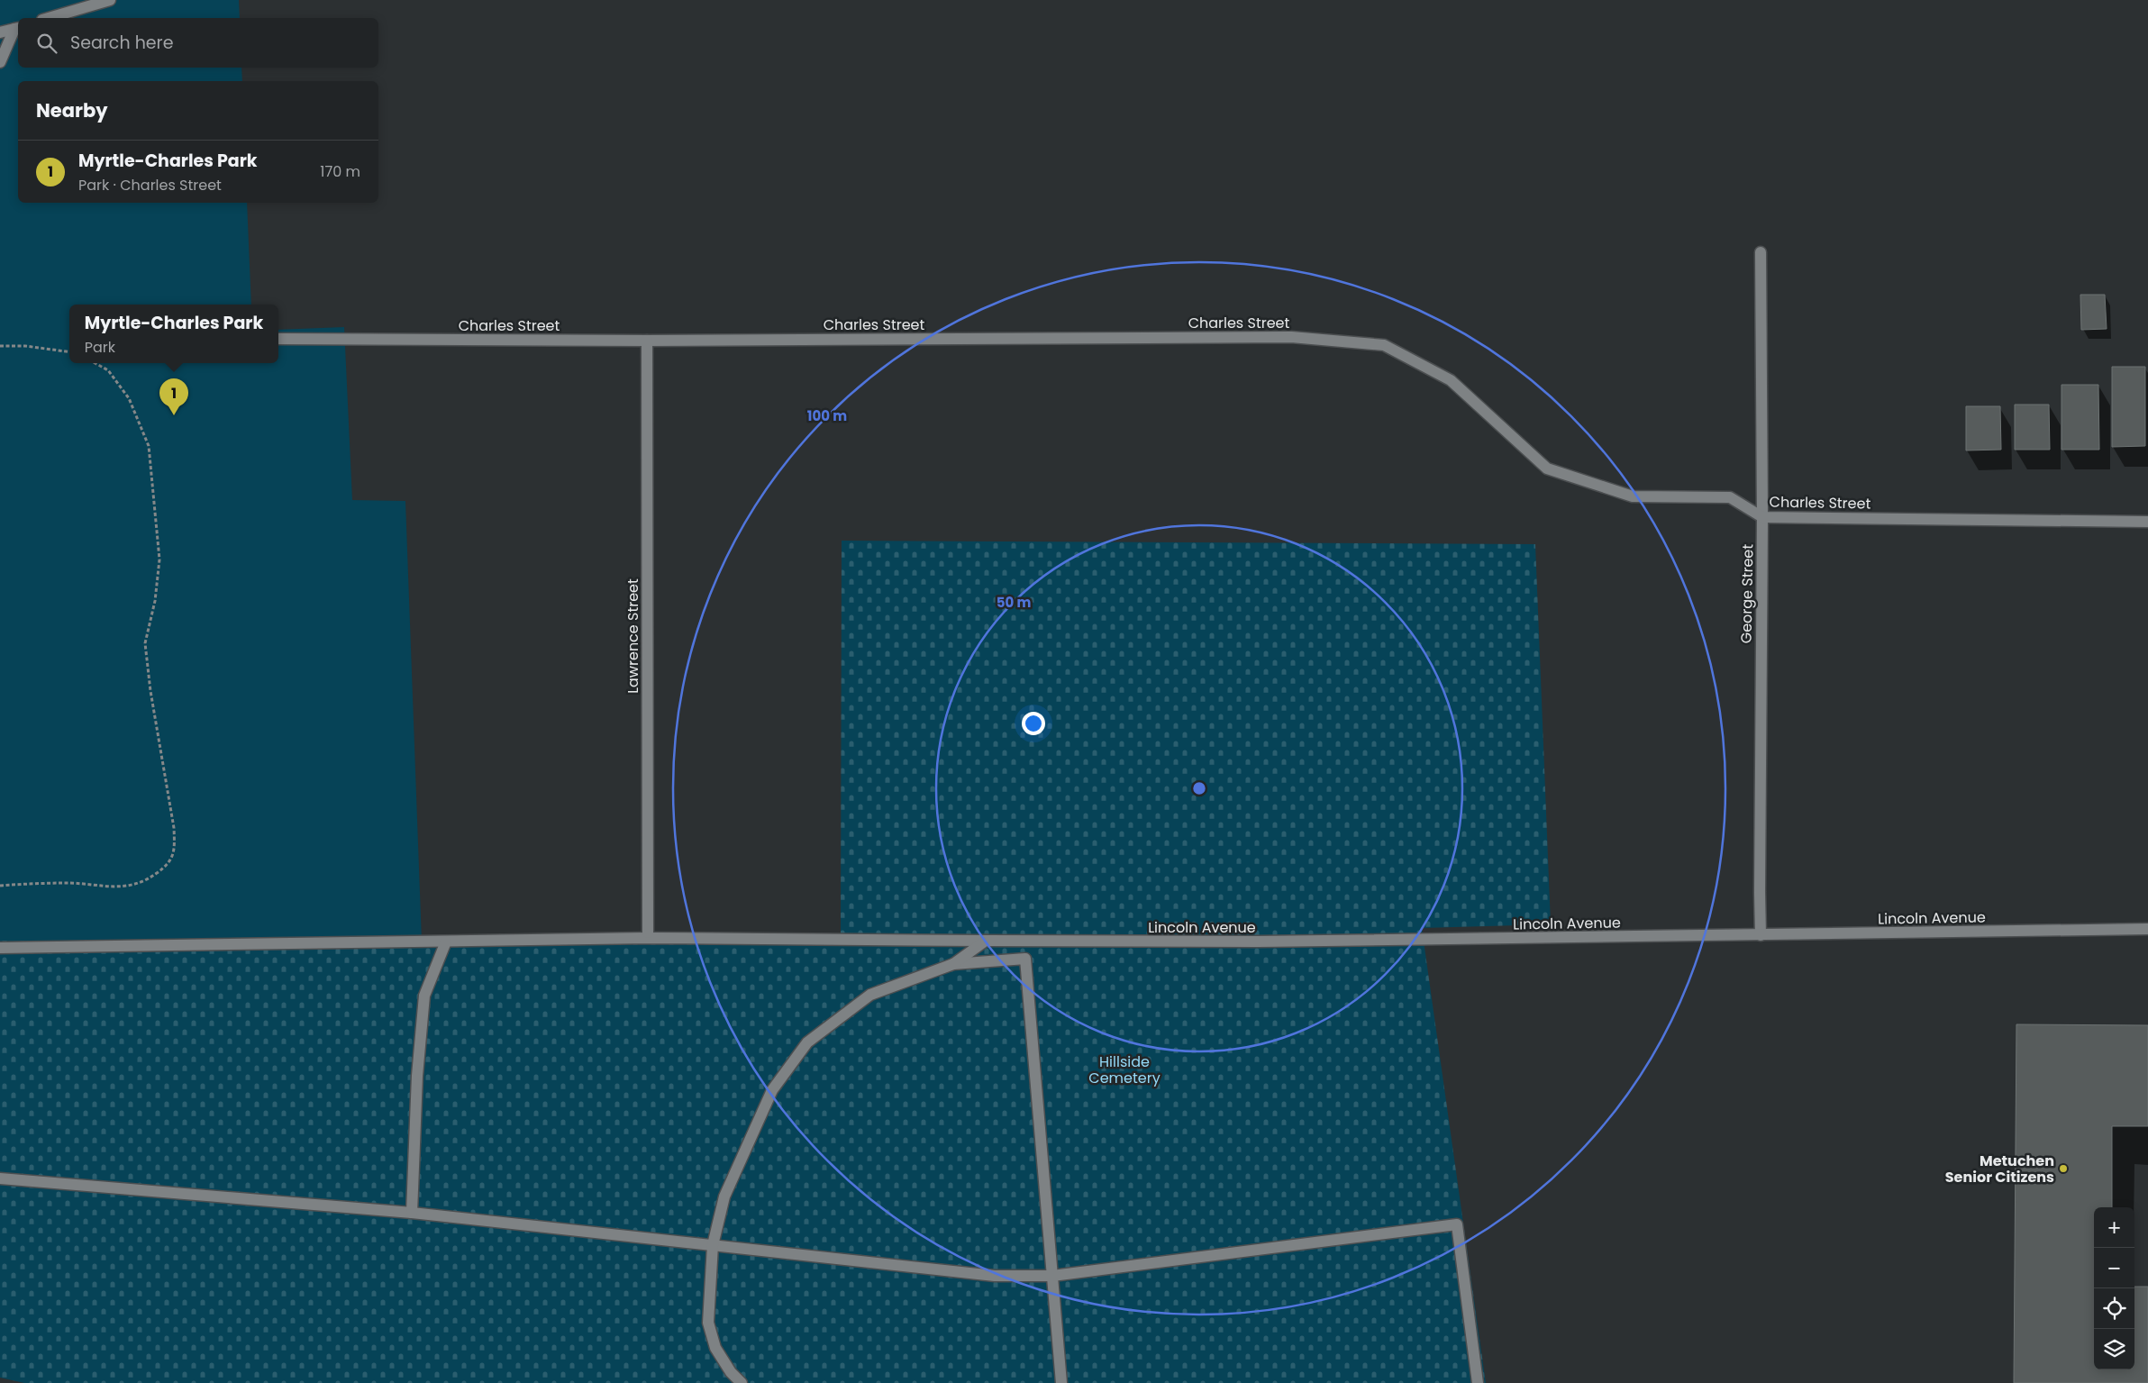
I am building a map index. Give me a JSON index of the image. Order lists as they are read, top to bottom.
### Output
{
  "streets": {
    "street": [
      "Charles Street",
      "George Street",
      "Lawrence Street",
      "Lincoln Avenue"
    ]
  },
  "crossings": [
    ["Charles Street", "George Street"],
    ["Charles Street", "Lawrence Street"],
    ["George Street", "Lincoln Avenue"]
  ],
  "parks": ["Hillside Cemetery"],
  "places": ["Metuchen Senior Citizens"],
  "page": {
    "search": "Search here",
    "heading": "Nearby",
    "list": [
      {
        "mark": "1",
        "name": "Myrtle-Charles Park",
        "note": "Park · Charles Street",
        "value": "170 m"
      }
    ],
    "popup": ["Myrtle-Charles Park", "Park"],
    "pins": "1",
    "map_buttons": ["+", "−"]
  },
  "rings": ["100 m", "50 m"]
}
